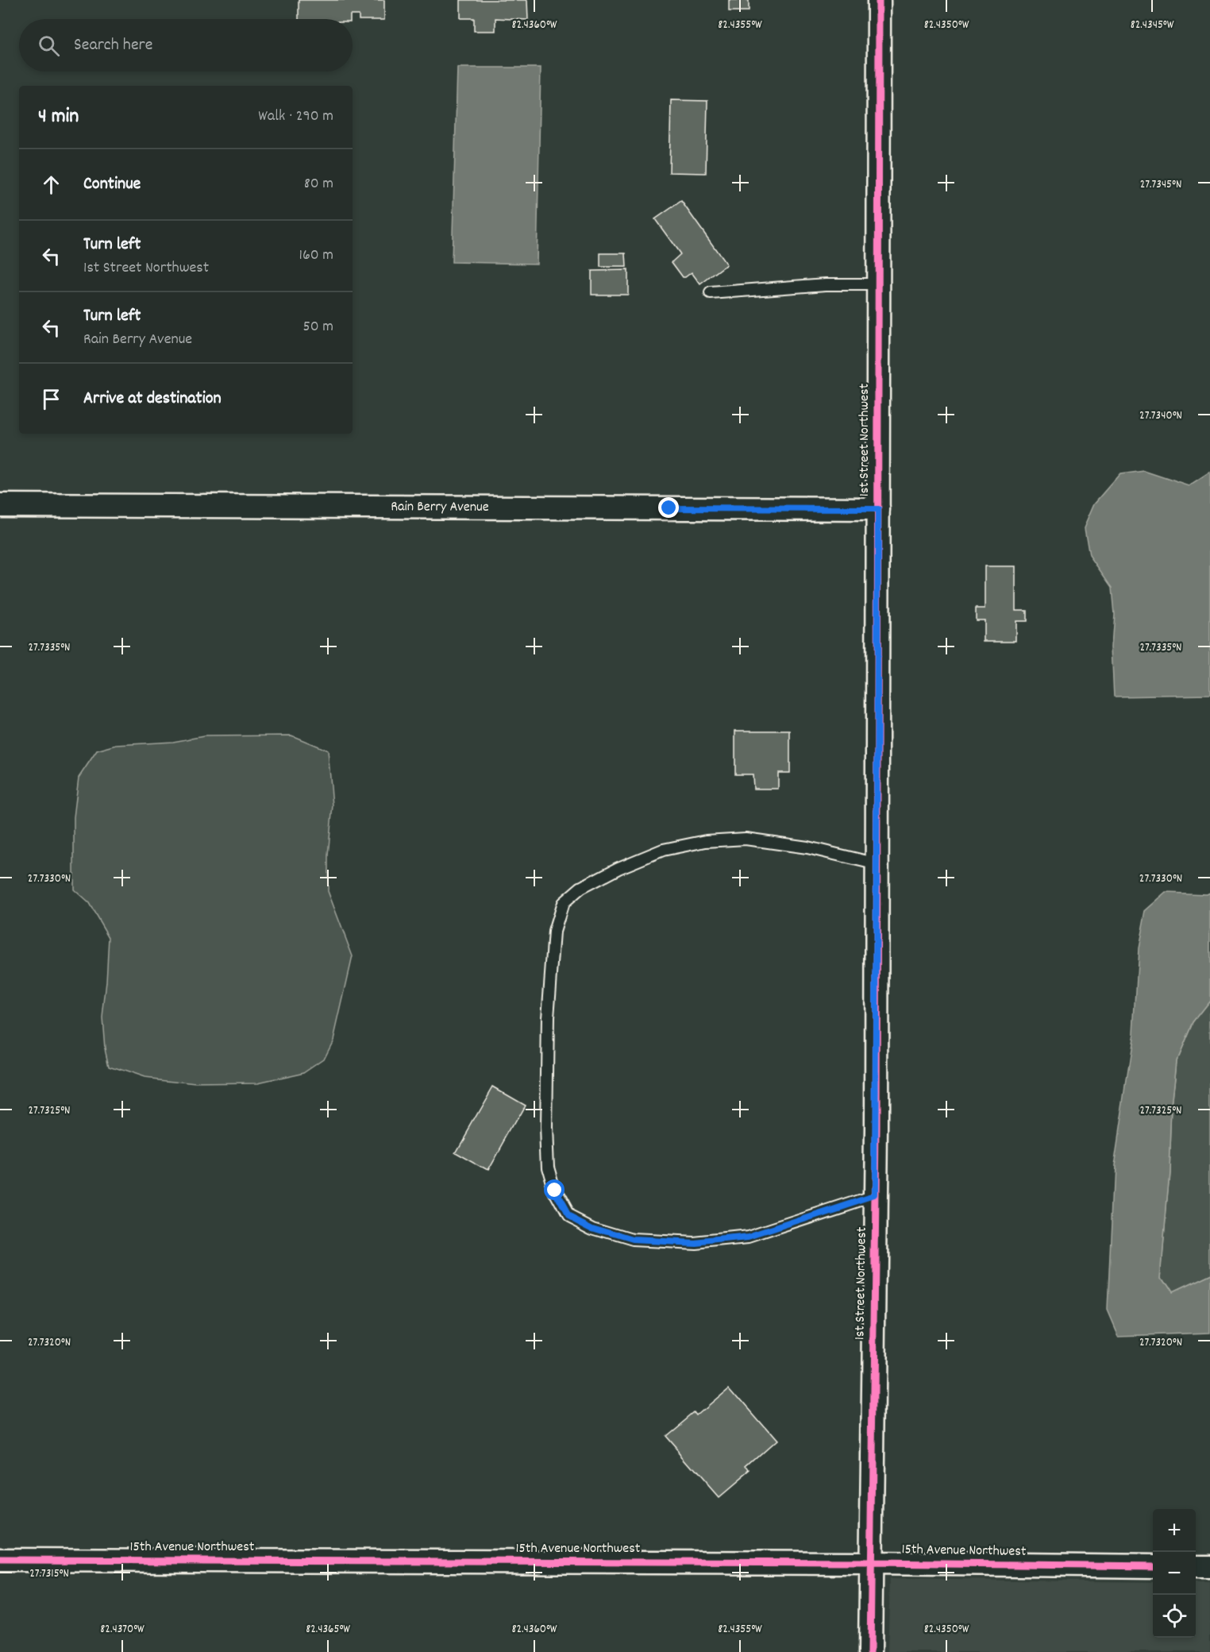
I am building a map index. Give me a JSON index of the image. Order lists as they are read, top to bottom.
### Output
{
  "streets": {
    "street": ["1st Street Northwest", "Rain Berry Avenue", "15th Avenue Northwest"]
  },
  "crossings": [
    ["1st Street Northwest", "Rain Berry Avenue"],
    ["1st Street Northwest", "15th Avenue Northwest"]
  ],
  "page": {
    "search": "Search here",
    "heading": ["4 min", "Walk · 290 m"],
    "list": [
      ["Continue", "80 m"],
      ["Turn left", "1st Street Northwest", "160 m"],
      ["Turn left", "Rain Berry Avenue", "50 m"],
      "Arrive at destination"
    ],
    "map_buttons": ["+", "−"]
  },
  "coordinates": [
    "82.4360°W",
    "82.4355°W",
    "82.4350°W",
    "82.4345°W",
    "27.7345°N",
    "27.7340°N",
    "27.7335°N",
    "27.7330°N",
    "27.7325°N",
    "27.7320°N",
    "27.7315°N",
    "82.4370°W",
    "82.4365°W"
  ]
}
